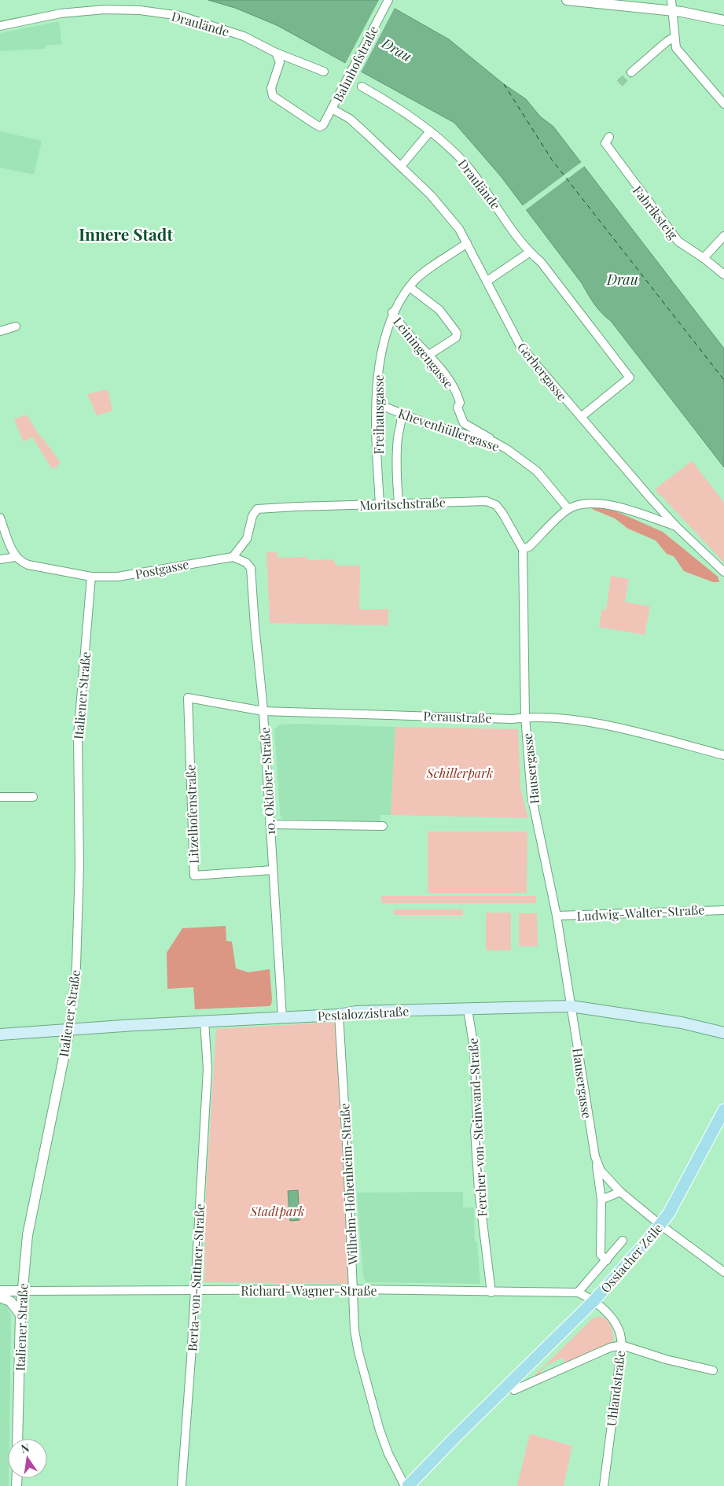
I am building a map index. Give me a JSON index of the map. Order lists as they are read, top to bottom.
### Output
{
  "streets": {
    "main road": ["Pestalozzistraße", "Ossiacher Zeile"],
    "street": [
      "Draulände",
      "Bahnhofstraße",
      "Fabriksteig",
      "Leiningengasse",
      "Gerbergasse",
      "Freihausgasse",
      "Khevenhüllergasse",
      "Moritschstraße",
      "Postgasse",
      "Italiener Straße",
      "Peraustraße",
      "Hausergasse",
      "10. Oktober-Straße",
      "Litzelhofenstraße",
      "Ludwig-Walter-Straße",
      "Fercher-von-Steinwand-Straße",
      "Wilhelm-Hohenheim-Straße",
      "Berta-von-Suttner-Straße",
      "Richard-Wagner-Straße",
      "Uhlandstraße"
    ]
  },
  "crossings": [
    ["Draulände", "Bahnhofstraße"],
    ["Draulände", "Gerbergasse"],
    ["Bahnhofstraße", "Gerbergasse"],
    ["Leiningengasse", "Freihausgasse"],
    ["Leiningengasse", "Khevenhüllergasse"],
    ["Gerbergasse", "Freihausgasse"],
    ["Freihausgasse", "Khevenhüllergasse"],
    ["Freihausgasse", "Moritschstraße"],
    ["Moritschstraße", "Postgasse"],
    ["Moritschstraße", "Hausergasse"],
    ["Moritschstraße", "10. Oktober-Straße"],
    ["Postgasse", "Italiener Straße"],
    ["Postgasse", "10. Oktober-Straße"],
    ["Italiener Straße", "Pestalozzistraße"],
    ["Italiener Straße", "Richard-Wagner-Straße"],
    ["Peraustraße", "Hausergasse"],
    ["Peraustraße", "10. Oktober-Straße"],
    ["Peraustraße", "Litzelhofenstraße"],
    ["Hausergasse", "Ludwig-Walter-Straße"],
    ["Hausergasse", "Pestalozzistraße"],
    ["Hausergasse", "Ossiacher Zeile"],
    ["10. Oktober-Straße", "Litzelhofenstraße"],
    ["10. Oktober-Straße", "Pestalozzistraße"],
    ["Pestalozzistraße", "Fercher-von-Steinwand-Straße"],
    ["Pestalozzistraße", "Wilhelm-Hohenheim-Straße"],
    ["Pestalozzistraße", "Berta-von-Suttner-Straße"],
    ["Fercher-von-Steinwand-Straße", "Richard-Wagner-Straße"],
    ["Wilhelm-Hohenheim-Straße", "Richard-Wagner-Straße"],
    ["Ossiacher Zeile", "Richard-Wagner-Straße"],
    ["Ossiacher Zeile", "Uhlandstraße"],
    ["Berta-von-Suttner-Straße", "Richard-Wagner-Straße"],
    ["Richard-Wagner-Straße", "Uhlandstraße"]
  ],
  "districts": ["Innere Stadt"],
  "water": ["Drau"],
  "parks": ["Schillerpark", "Stadtpark"],
  "north": "top"
}
